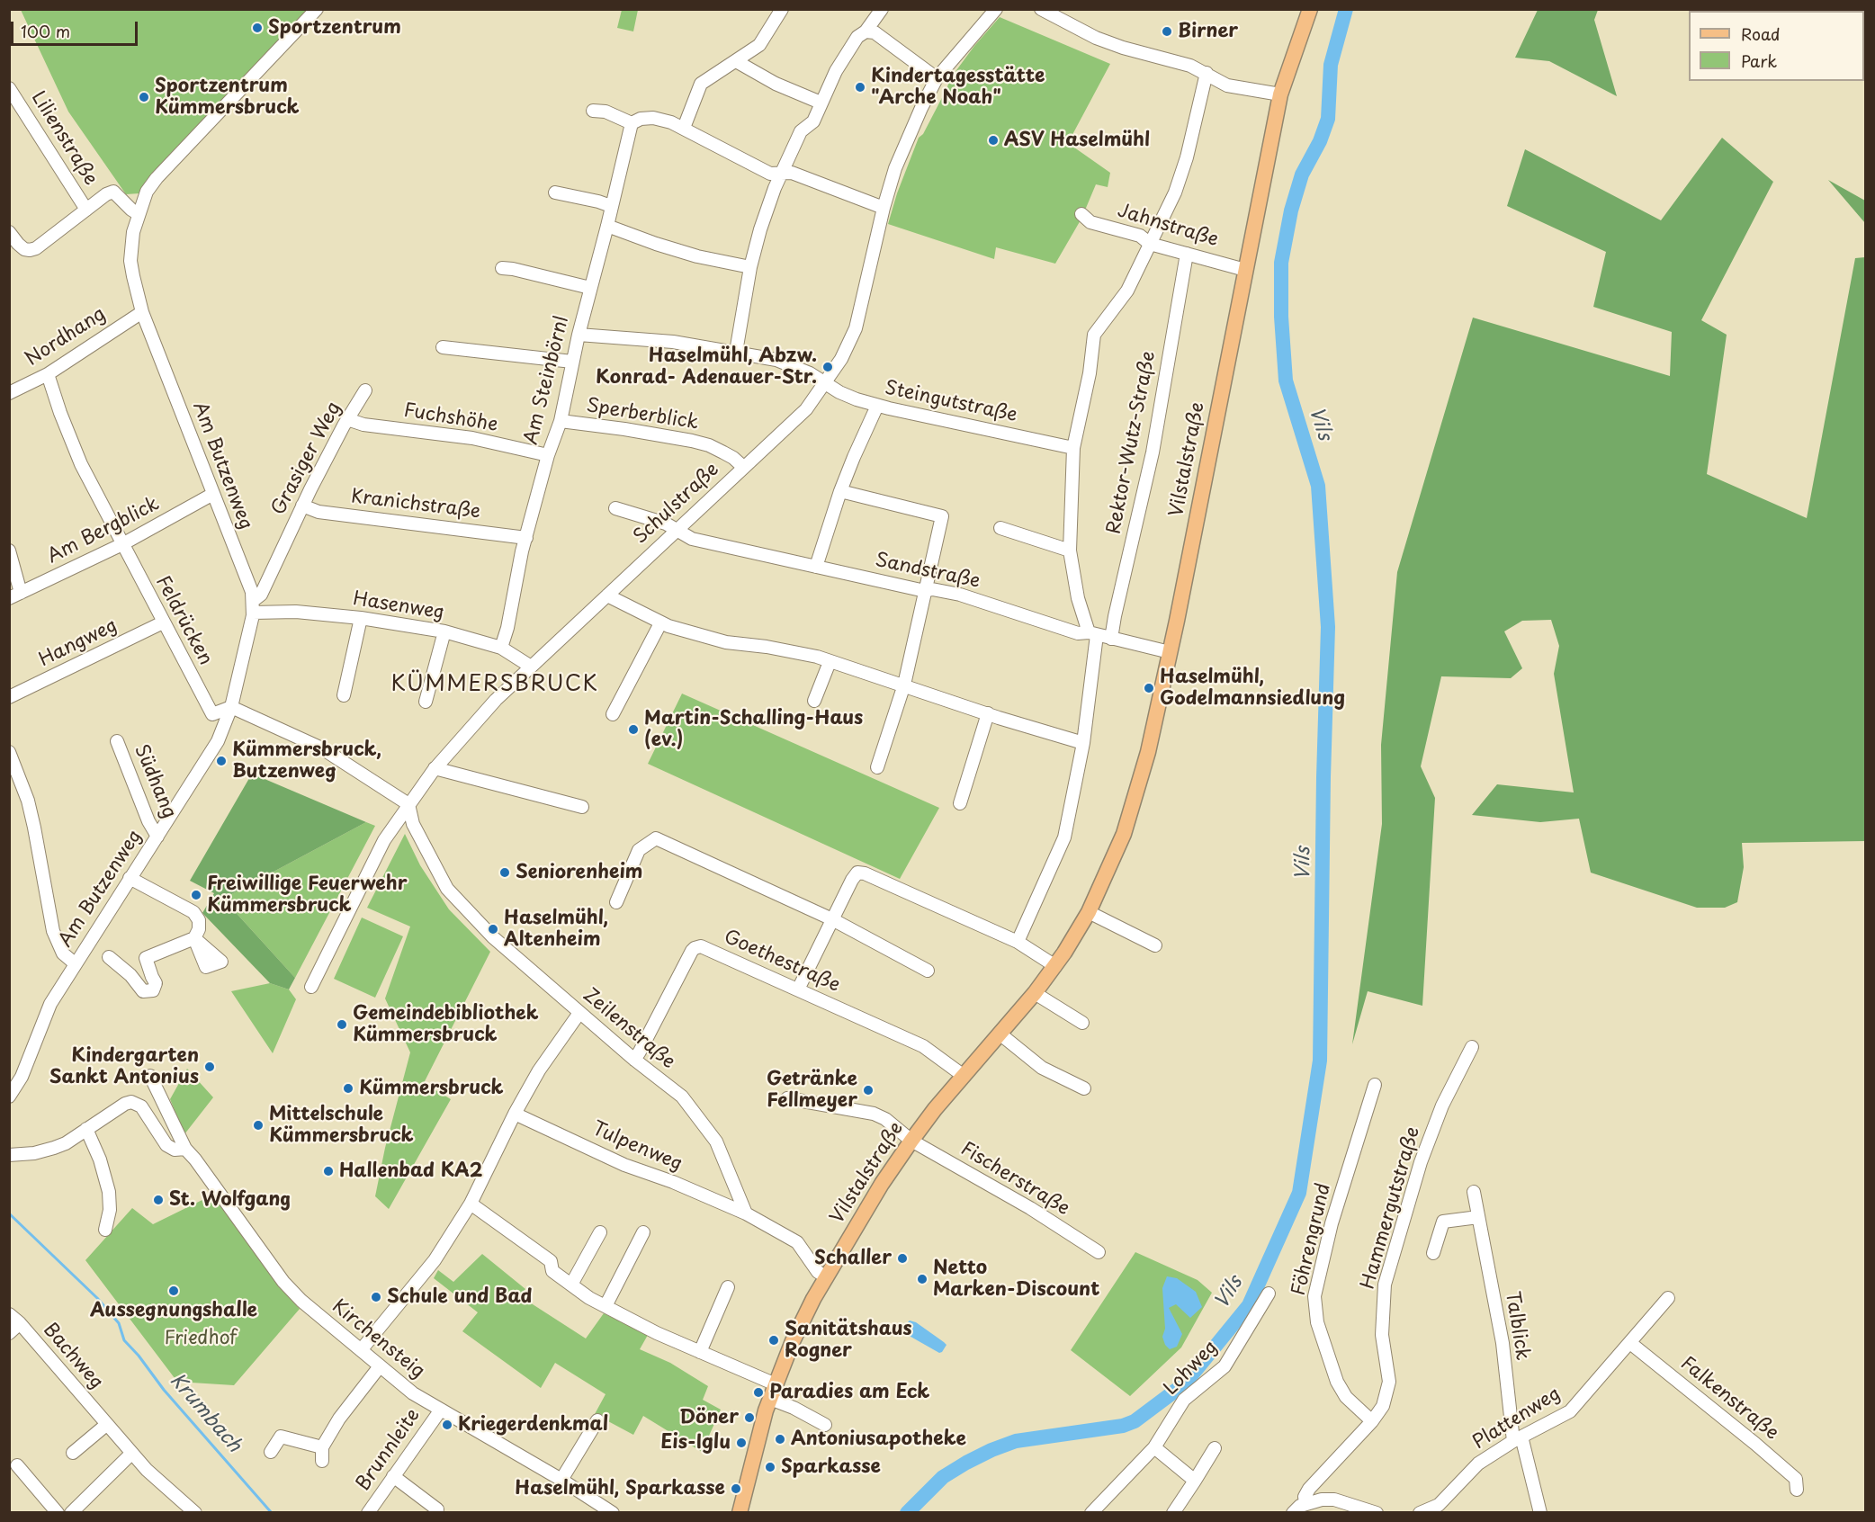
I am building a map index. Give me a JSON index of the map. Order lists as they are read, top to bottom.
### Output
{
  "streets": {
    "main road": ["Vilstalstraße"],
    "street": [
      "Lilienstraße",
      "Jahnstraße",
      "Nordhang",
      "Am Steinbörnl",
      "Steingutstraße",
      "Sperberblick",
      "Fuchshöhe",
      "Rektor-Wutz-Straße",
      "Grasiger Weg",
      "Am Butzenweg",
      "Schulstraße",
      "Kranichstraße",
      "Am Bergblick",
      "Sandstraße",
      "Hasenweg",
      "Feldrücken",
      "Hangweg",
      "Südhang",
      "Goethestraße",
      "Zeilenstraße",
      "Tulpenweg",
      "Fischerstraße",
      "Hammergutstraße",
      "Föhrengrund",
      "Talblick",
      "Kirchensteig",
      "Bachweg",
      "Lohweg",
      "Falkenstraße",
      "Plattenweg",
      "Brunnleite"
    ]
  },
  "crossings": [
    ["Jahnstraße", "Rektor-Wutz-Straße"],
    ["Jahnstraße", "Vilstalstraße"],
    ["Nordhang", "Am Butzenweg"],
    ["Nordhang", "Feldrücken"],
    ["Am Steinbörnl", "Steingutstraße"],
    ["Am Steinbörnl", "Sperberblick"],
    ["Am Steinbörnl", "Fuchshöhe"],
    ["Am Steinbörnl", "Kranichstraße"],
    ["Am Steinbörnl", "Hasenweg"],
    ["Steingutstraße", "Schulstraße"],
    ["Sperberblick", "Schulstraße"],
    ["Fuchshöhe", "Grasiger Weg"],
    ["Rektor-Wutz-Straße", "Sandstraße"],
    ["Grasiger Weg", "Am Butzenweg"],
    ["Grasiger Weg", "Kranichstraße"],
    ["Grasiger Weg", "Hasenweg"],
    ["Vilstalstraße", "Sandstraße"],
    ["Vilstalstraße", "Goethestraße"],
    ["Vilstalstraße", "Fischerstraße"],
    ["Am Butzenweg", "Am Bergblick"],
    ["Am Butzenweg", "Hasenweg"],
    ["Am Butzenweg", "Feldrücken"],
    ["Am Butzenweg", "Südhang"],
    ["Schulstraße", "Sandstraße"],
    ["Schulstraße", "Hasenweg"],
    ["Schulstraße", "Zeilenstraße"],
    ["Am Bergblick", "Feldrücken"],
    ["Feldrücken", "Hangweg"],
    ["Goethestraße", "Zeilenstraße"],
    ["Zeilenstraße", "Tulpenweg"],
    ["Hammergutstraße", "Föhrengrund"],
    ["Talblick", "Plattenweg"],
    ["Kirchensteig", "Brunnleite"],
    ["Falkenstraße", "Plattenweg"]
  ],
  "districts": ["KÜMMERSBRUCK"],
  "water": ["Vils", "Krumbach"],
  "parks": ["Friedhof"],
  "places": [
    "Sportzentrum",
    "Birner",
    "Kindertagesstätte \"Arche Noah\"",
    "Sportzentrum Kümmersbruck",
    "ASV Haselmühl",
    "Haselmühl, Abzw. Konrad- Adenauer-Str.",
    "Haselmühl, Godelmannsiedlung",
    "Martin-Schalling-Haus (ev.)",
    "Kümmersbruck, Butzenweg",
    "Seniorenheim",
    "Freiwillige Feuerwehr Kümmersbruck",
    "Haselmühl, Altenheim",
    "Gemeindebibliothek Kümmersbruck",
    "Kindergarten Sankt Antonius",
    "Kümmersbruck",
    "Getränke Fellmeyer",
    "Mittelschule Kümmersbruck",
    "Hallenbad KA2",
    "St. Wolfgang",
    "Schaller",
    "Netto Marken-Discount",
    "Aussegnungshalle",
    "Schule und Bad",
    "Sanitätshaus Rogner",
    "Paradies am Eck",
    "Döner",
    "Kriegerdenkmal",
    "Antoniusapotheke",
    "Eis-Iglu",
    "Sparkasse",
    "Haselmühl, Sparkasse"
  ],
  "legend": ["Road", "Park"],
  "scale_bar": "100 m"
}
